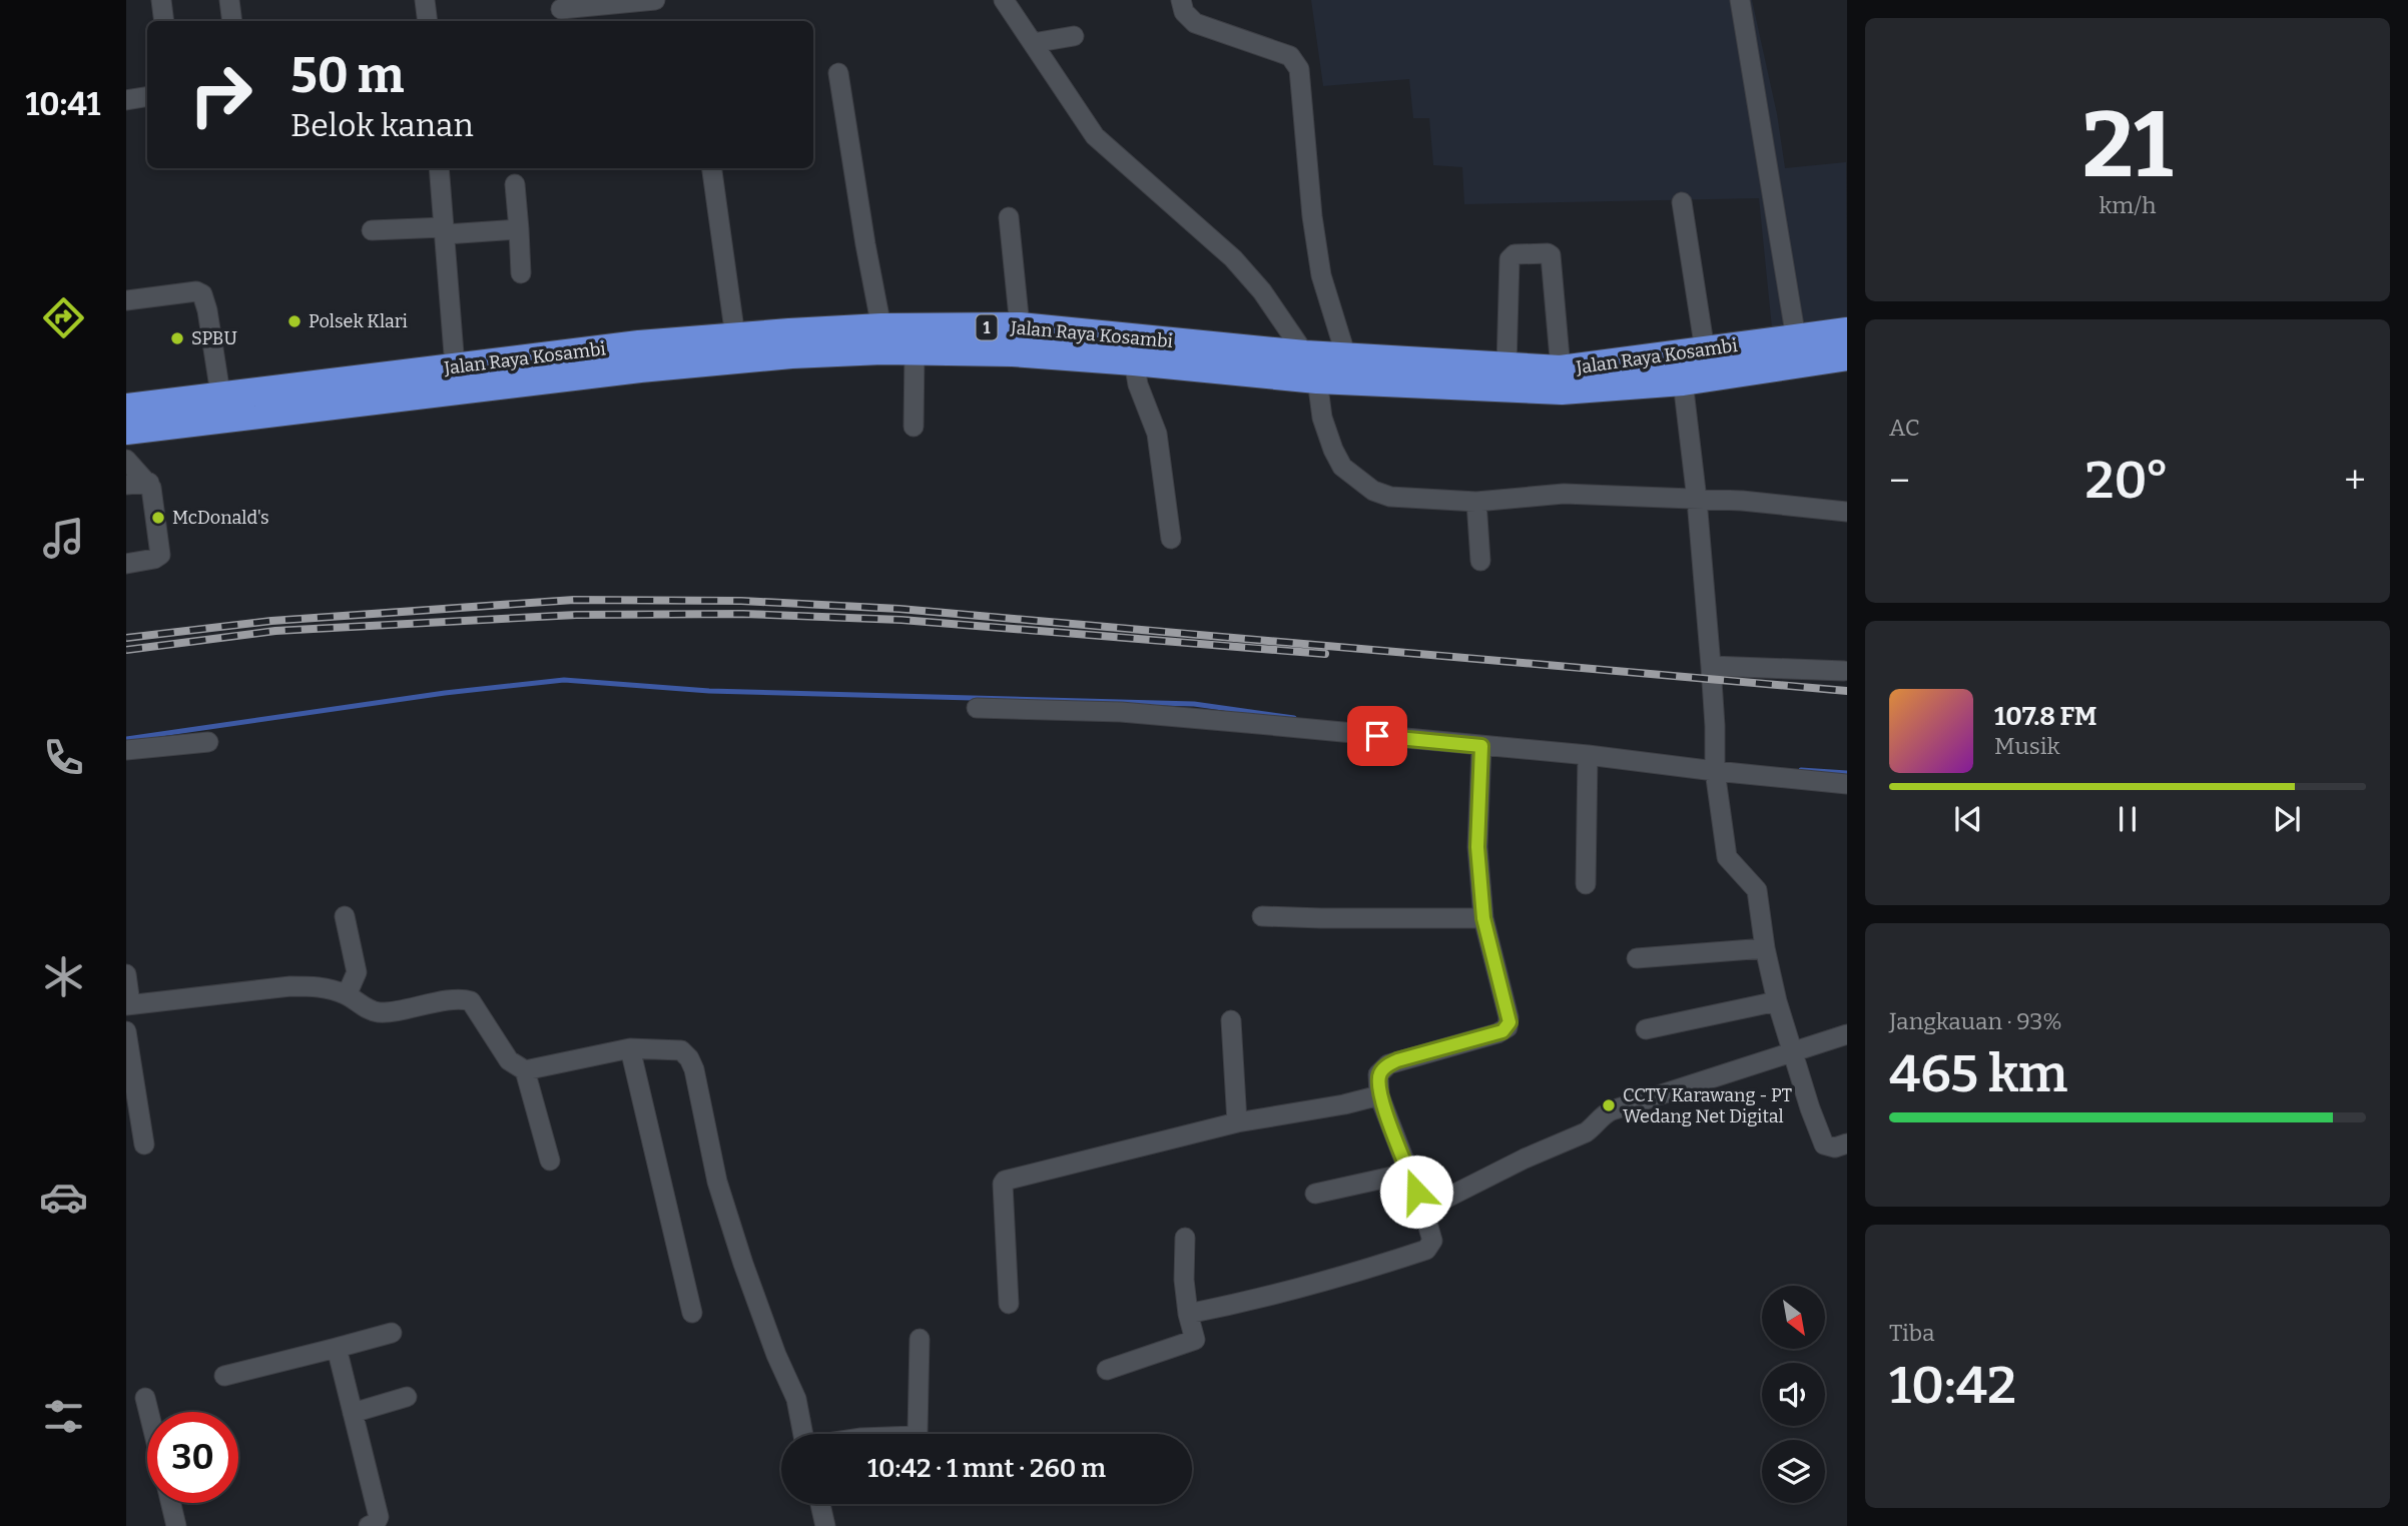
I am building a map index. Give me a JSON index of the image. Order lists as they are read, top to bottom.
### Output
{
  "streets": {
    "highway": ["1", "Jalan Raya Kosambi"]
  },
  "places": [
    "Polsek Klari",
    "SPBU",
    "McDonald's",
    "CCTV Karawang - PT Wedang Net Digital"
  ],
  "north": "bottom right",
  "page": {
    "tabs": "10:41",
    "tile": [
      ["21", "km/h"],
      "AC",
      ["Jangkauan · 93%", "465 km"],
      ["Tiba", "10:42"]
    ],
    "turn": ["50 m", "Belok kanan"],
    "heat": ["−", "20°", "+"],
    "song": ["107.8 FM", "Musik"],
    "limit": "30",
    "trip": "10:42 · 1 mnt · 260 m"
  }
}
